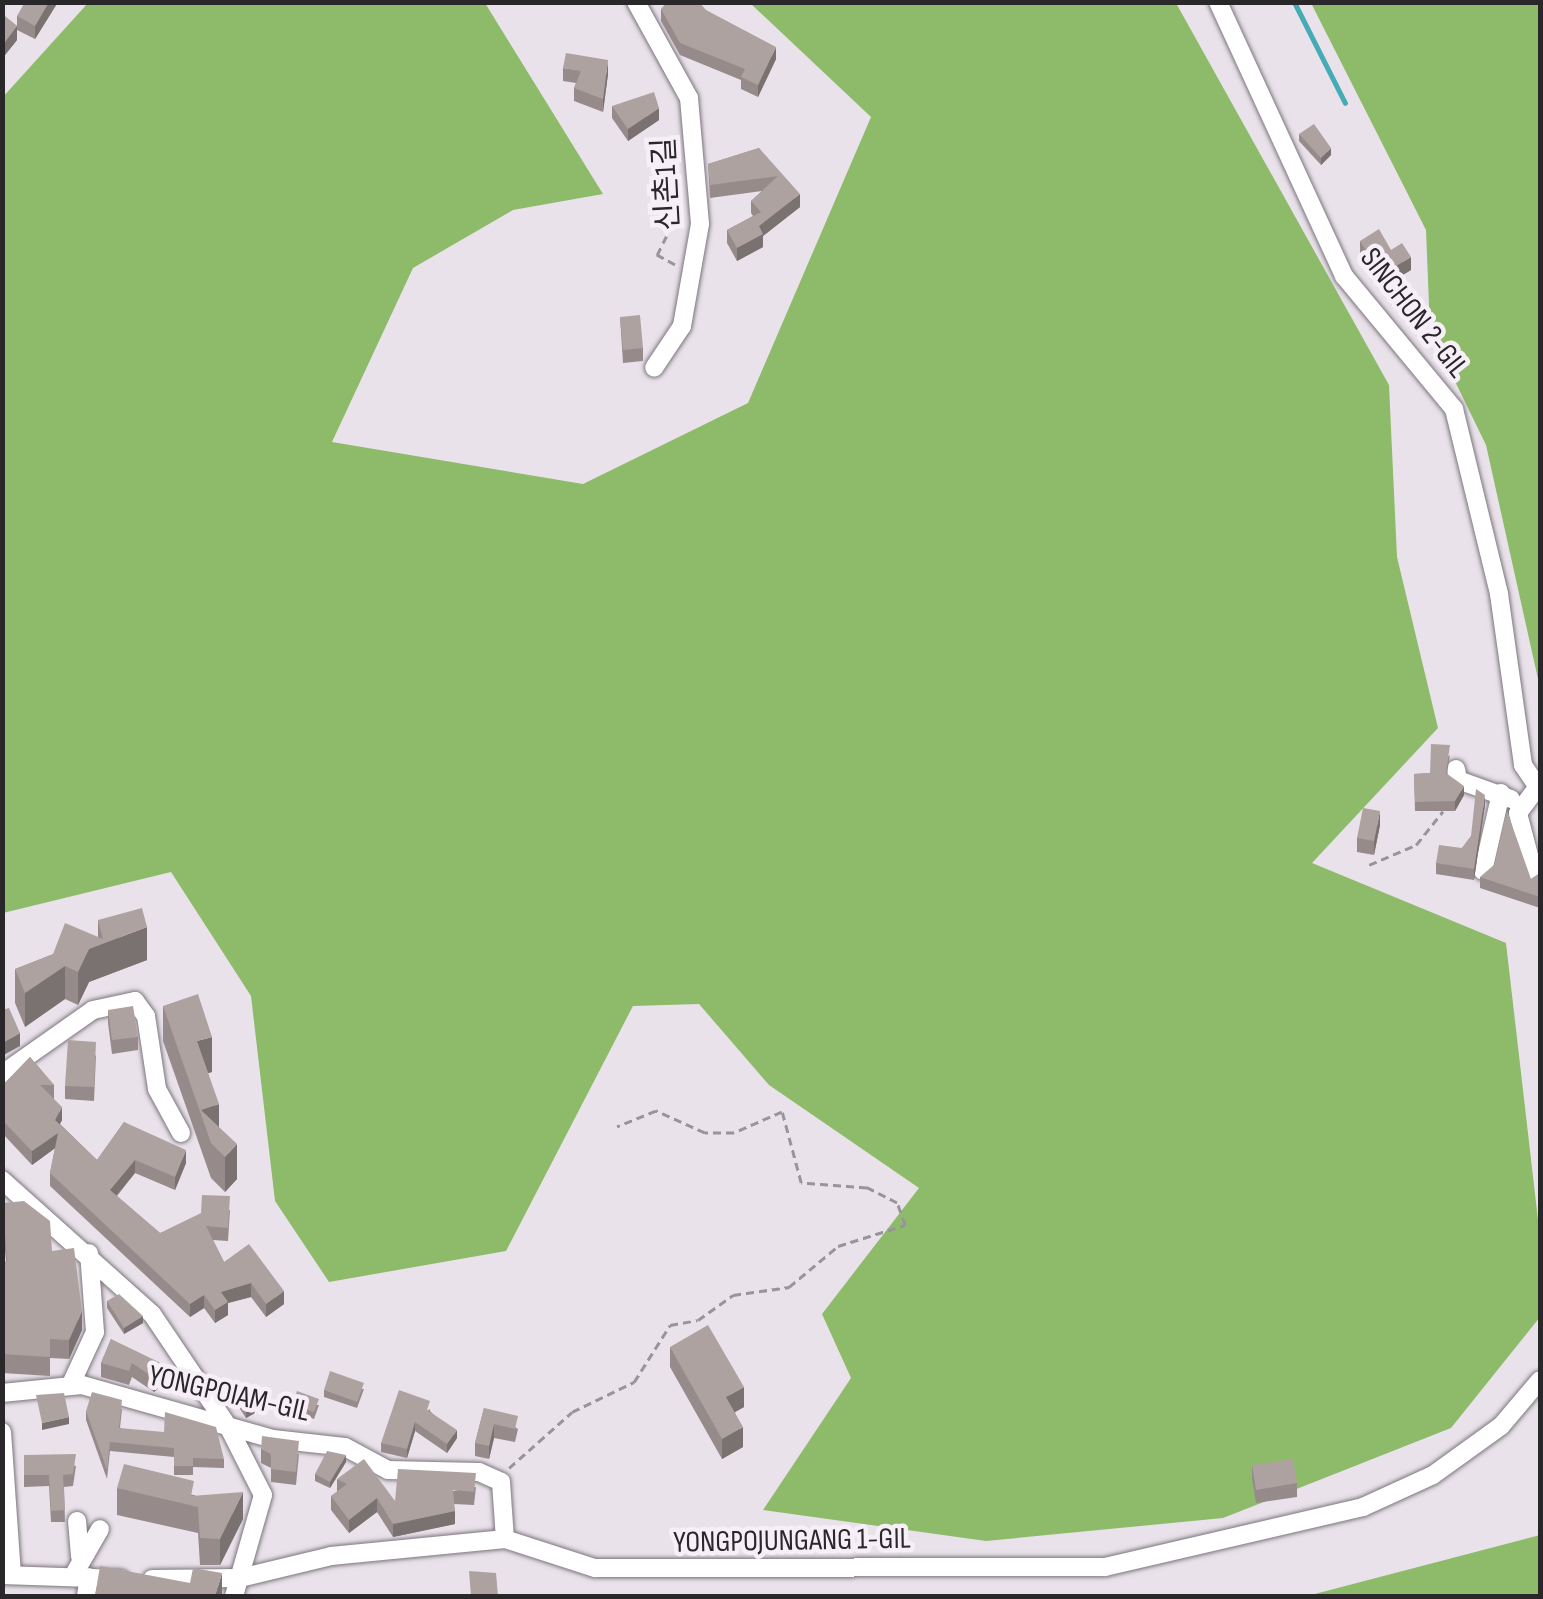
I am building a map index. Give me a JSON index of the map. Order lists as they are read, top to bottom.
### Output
{
  "streets": {
    "street": [
      "신촌1길",
      "SINCHON 2-GIL",
      "YONGPOIAM-GIL",
      "YONGPOJUNGANG 1-GIL"
    ]
  }
}
